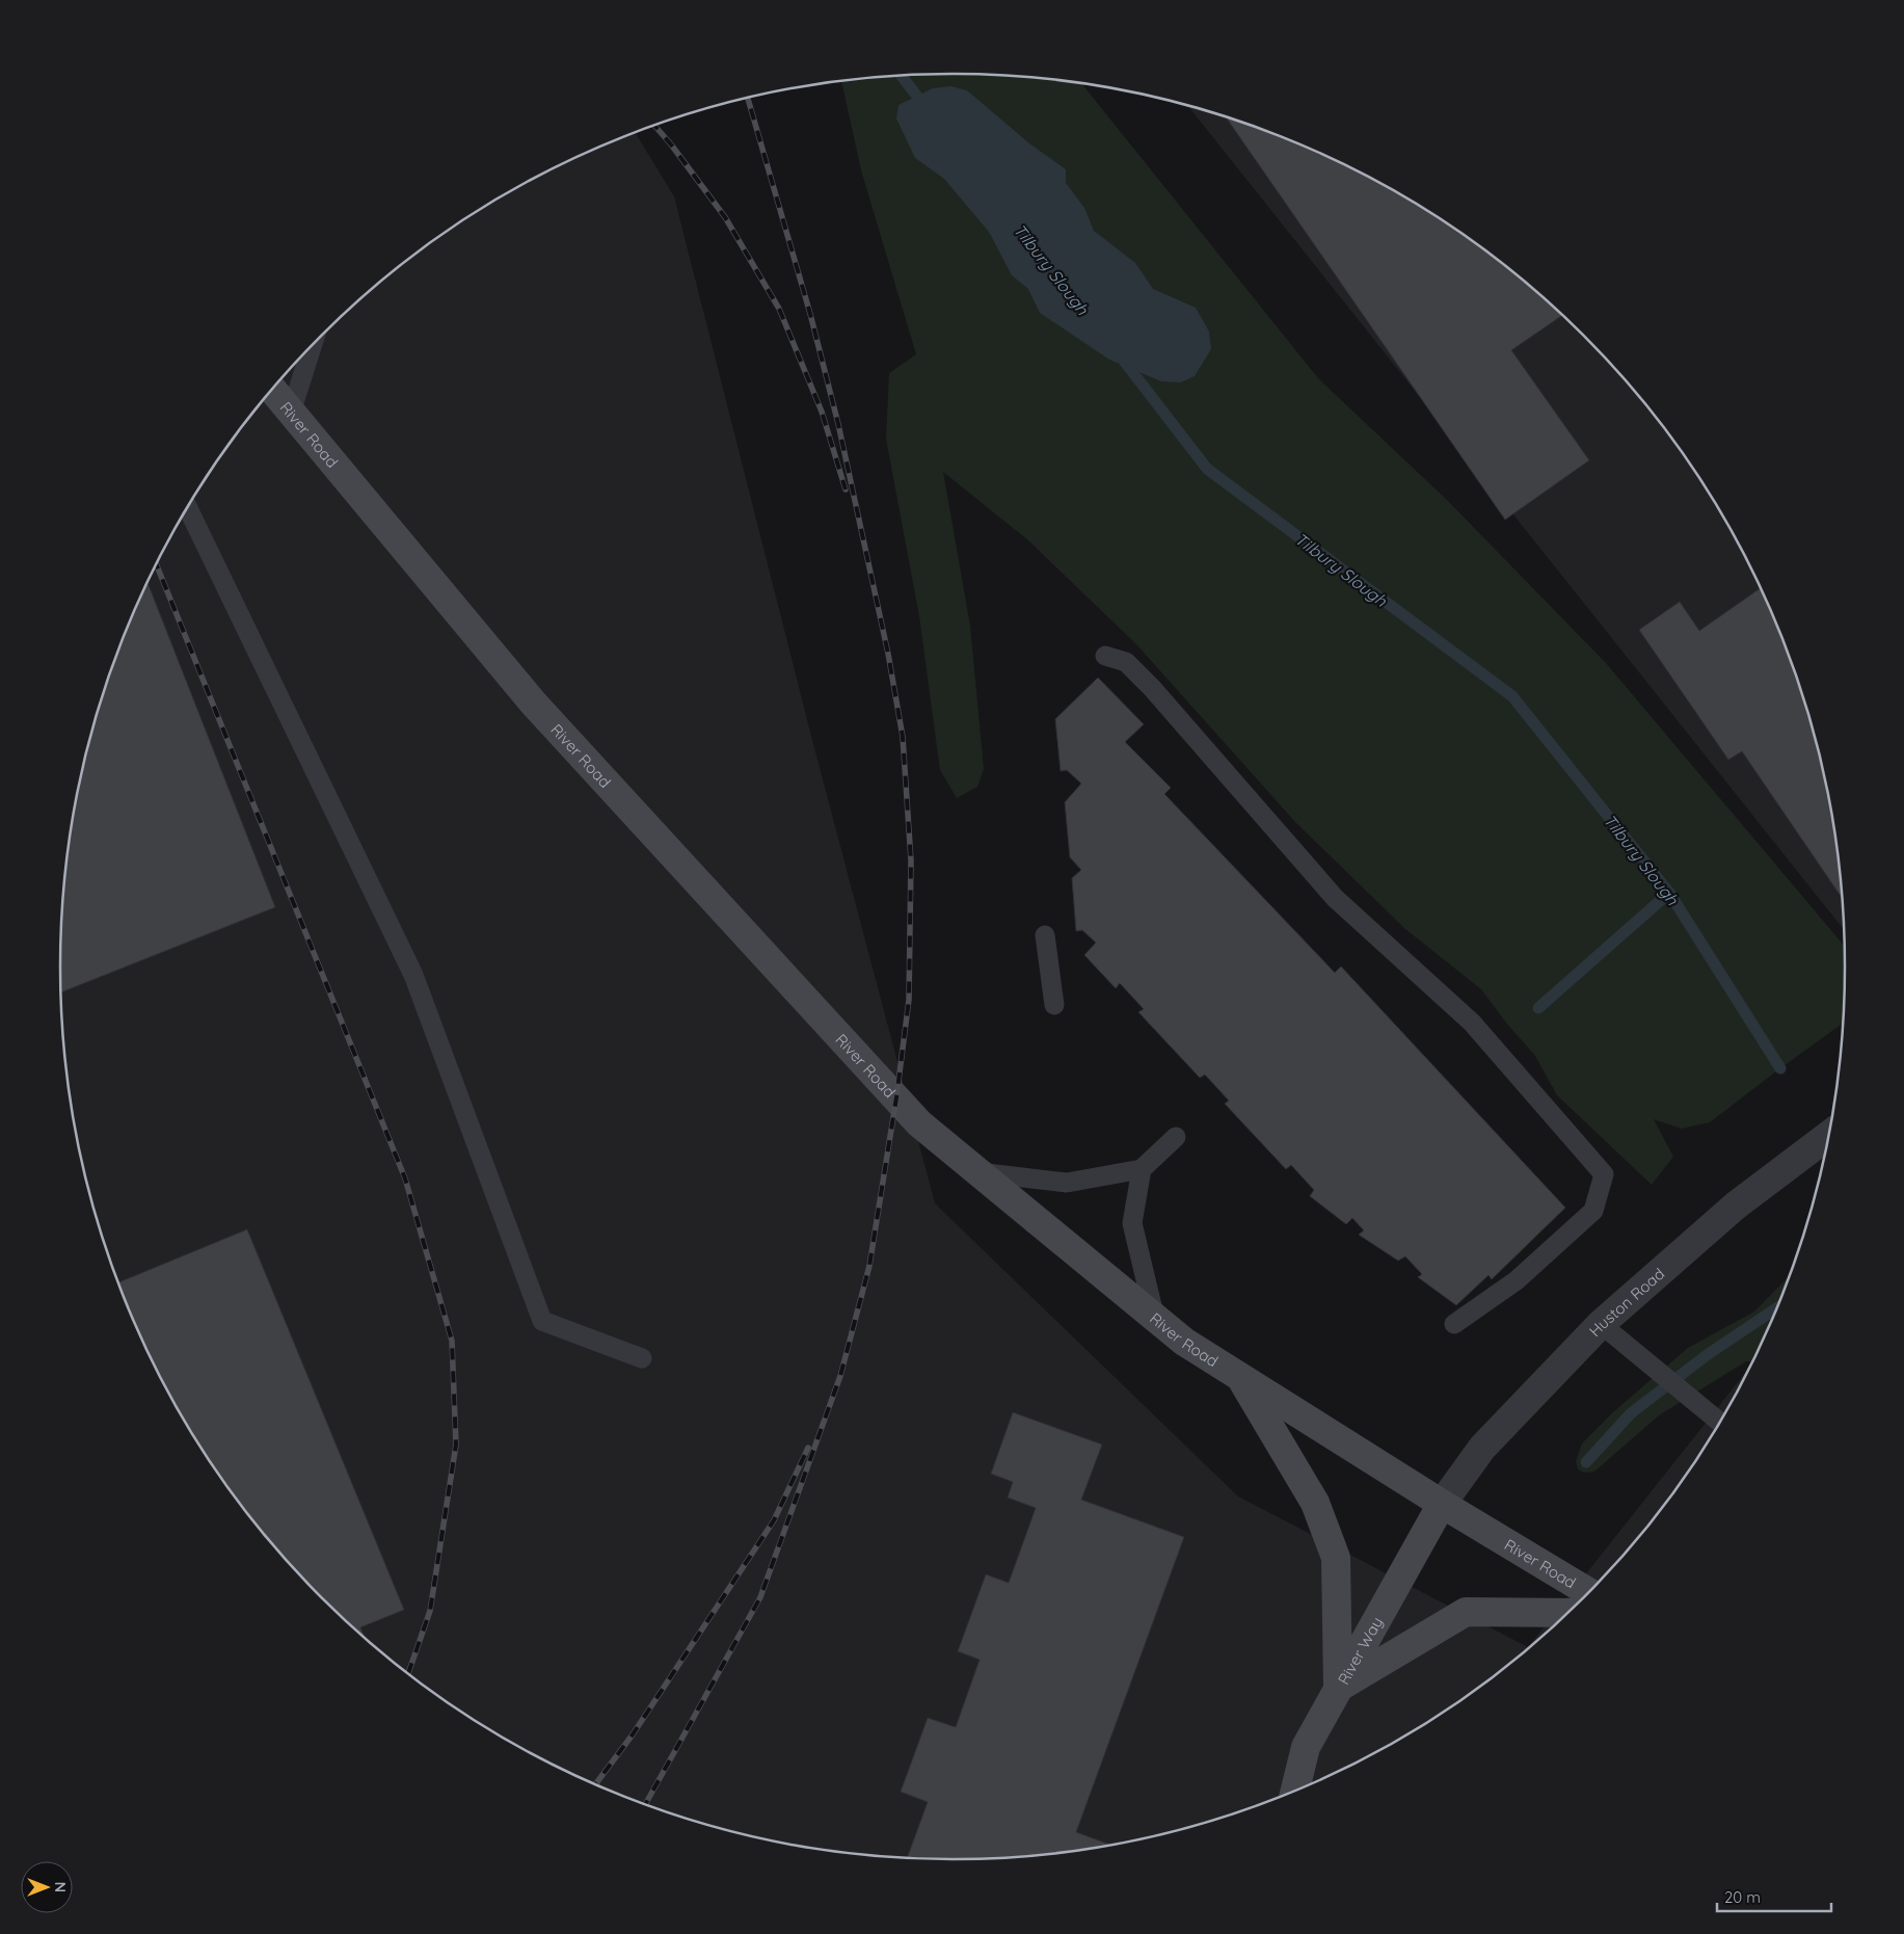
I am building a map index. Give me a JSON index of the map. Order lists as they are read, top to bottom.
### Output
{
  "streets": {
    "main road": ["River Road", "River Way"],
    "street": ["Huston Road"]
  },
  "crossings": [
    ["River Road", "Huston Road"],
    ["River Road", "River Way"],
    ["Huston Road", "River Way"]
  ],
  "water": ["Tilbury Slough"],
  "scale_bar": "20 m",
  "north": "right"
}
